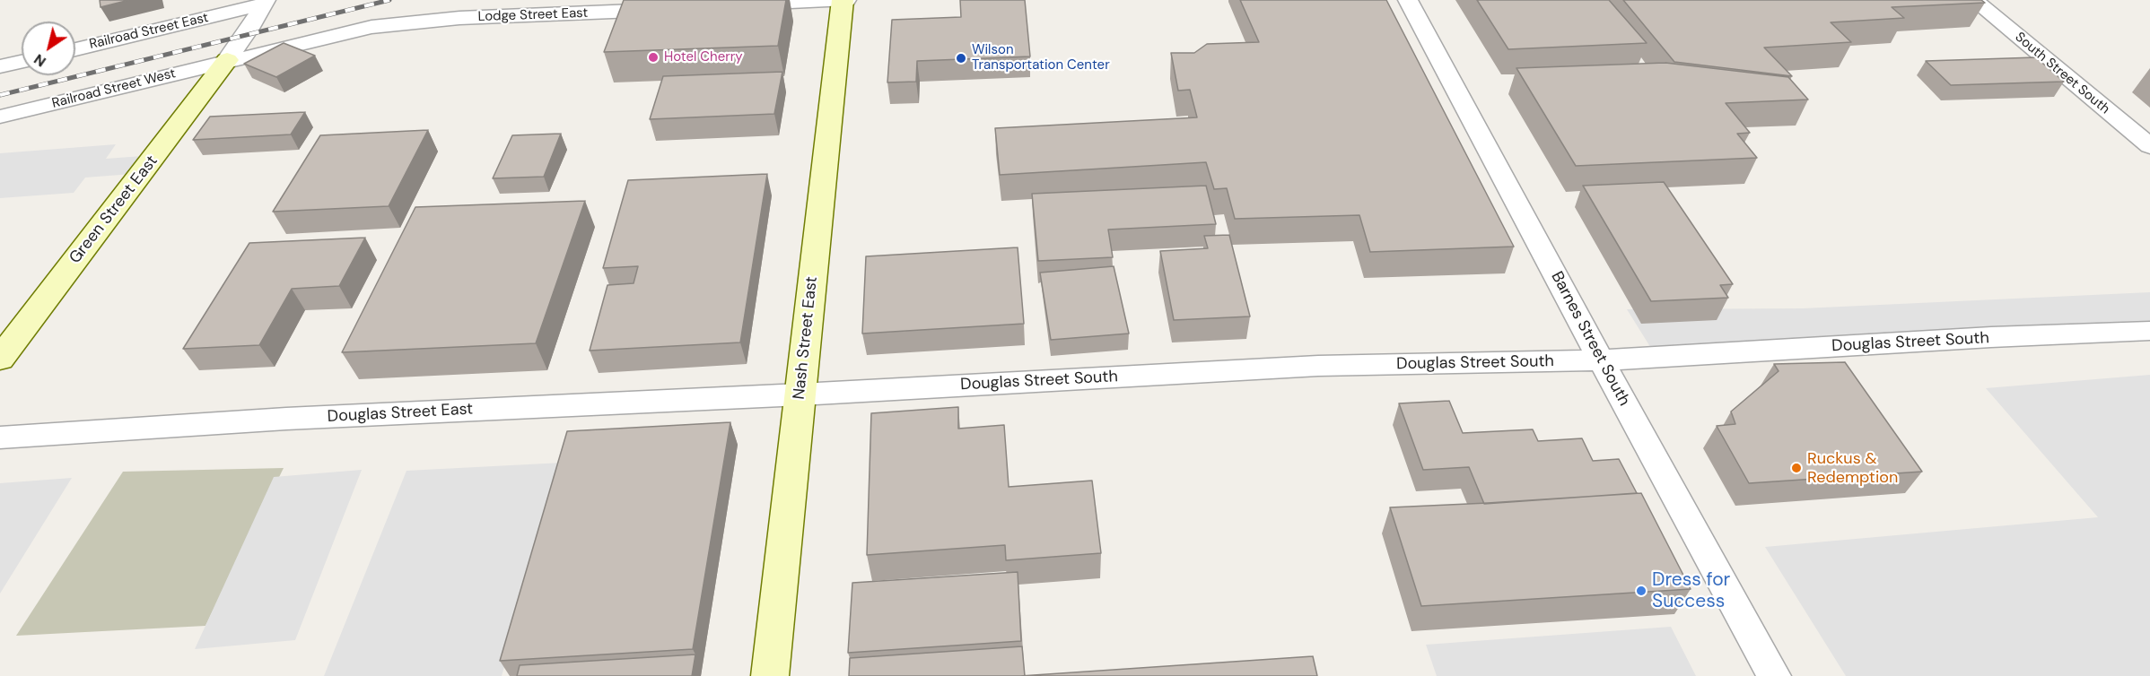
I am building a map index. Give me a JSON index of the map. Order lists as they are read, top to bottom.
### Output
{
  "streets": {
    "main road": ["Green Street East", "Nash Street East"],
    "street": [
      "Lodge Street East",
      "Railroad Street East",
      "South Street South",
      "Railroad Street West",
      "Barnes Street South",
      "Douglas Street South",
      "Douglas Street East"
    ]
  },
  "crossings": [
    ["Lodge Street East", "Railroad Street West"],
    ["Lodge Street East", "Green Street East"],
    ["Railroad Street West", "Green Street East"],
    ["Nash Street East", "Douglas Street South"],
    ["Nash Street East", "Douglas Street East"],
    ["Barnes Street South", "Douglas Street South"],
    ["Douglas Street South", "Douglas Street East"]
  ],
  "places": [
    "Hotel Cherry",
    "Wilson Transportation Center",
    "Ruckus & Redemption",
    "Dress for Success"
  ],
  "north": "bottom left"
}
